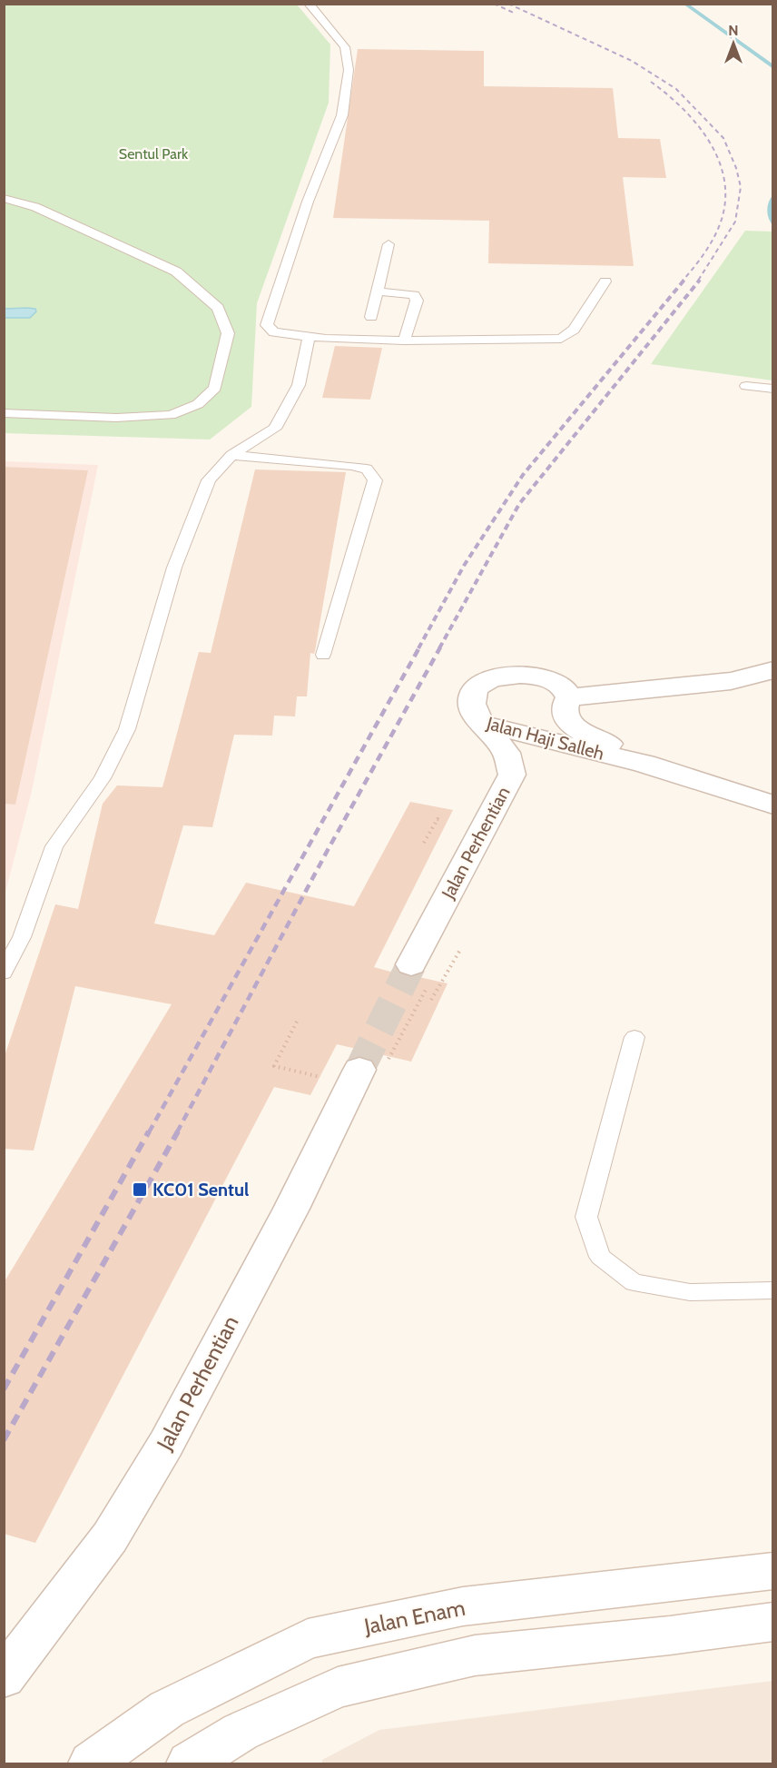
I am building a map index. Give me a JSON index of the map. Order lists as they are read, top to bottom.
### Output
{
  "streets": {
    "street": ["Jalan Haji Salleh", "Jalan Perhentian", "Jalan Enam"]
  },
  "crossings": [
    ["Jalan Haji Salleh", "Jalan Perhentian"]
  ],
  "parks": ["Sentul Park"],
  "places": {
    "transit": ["KC01 Sentul"]
  },
  "north": "top"
}
